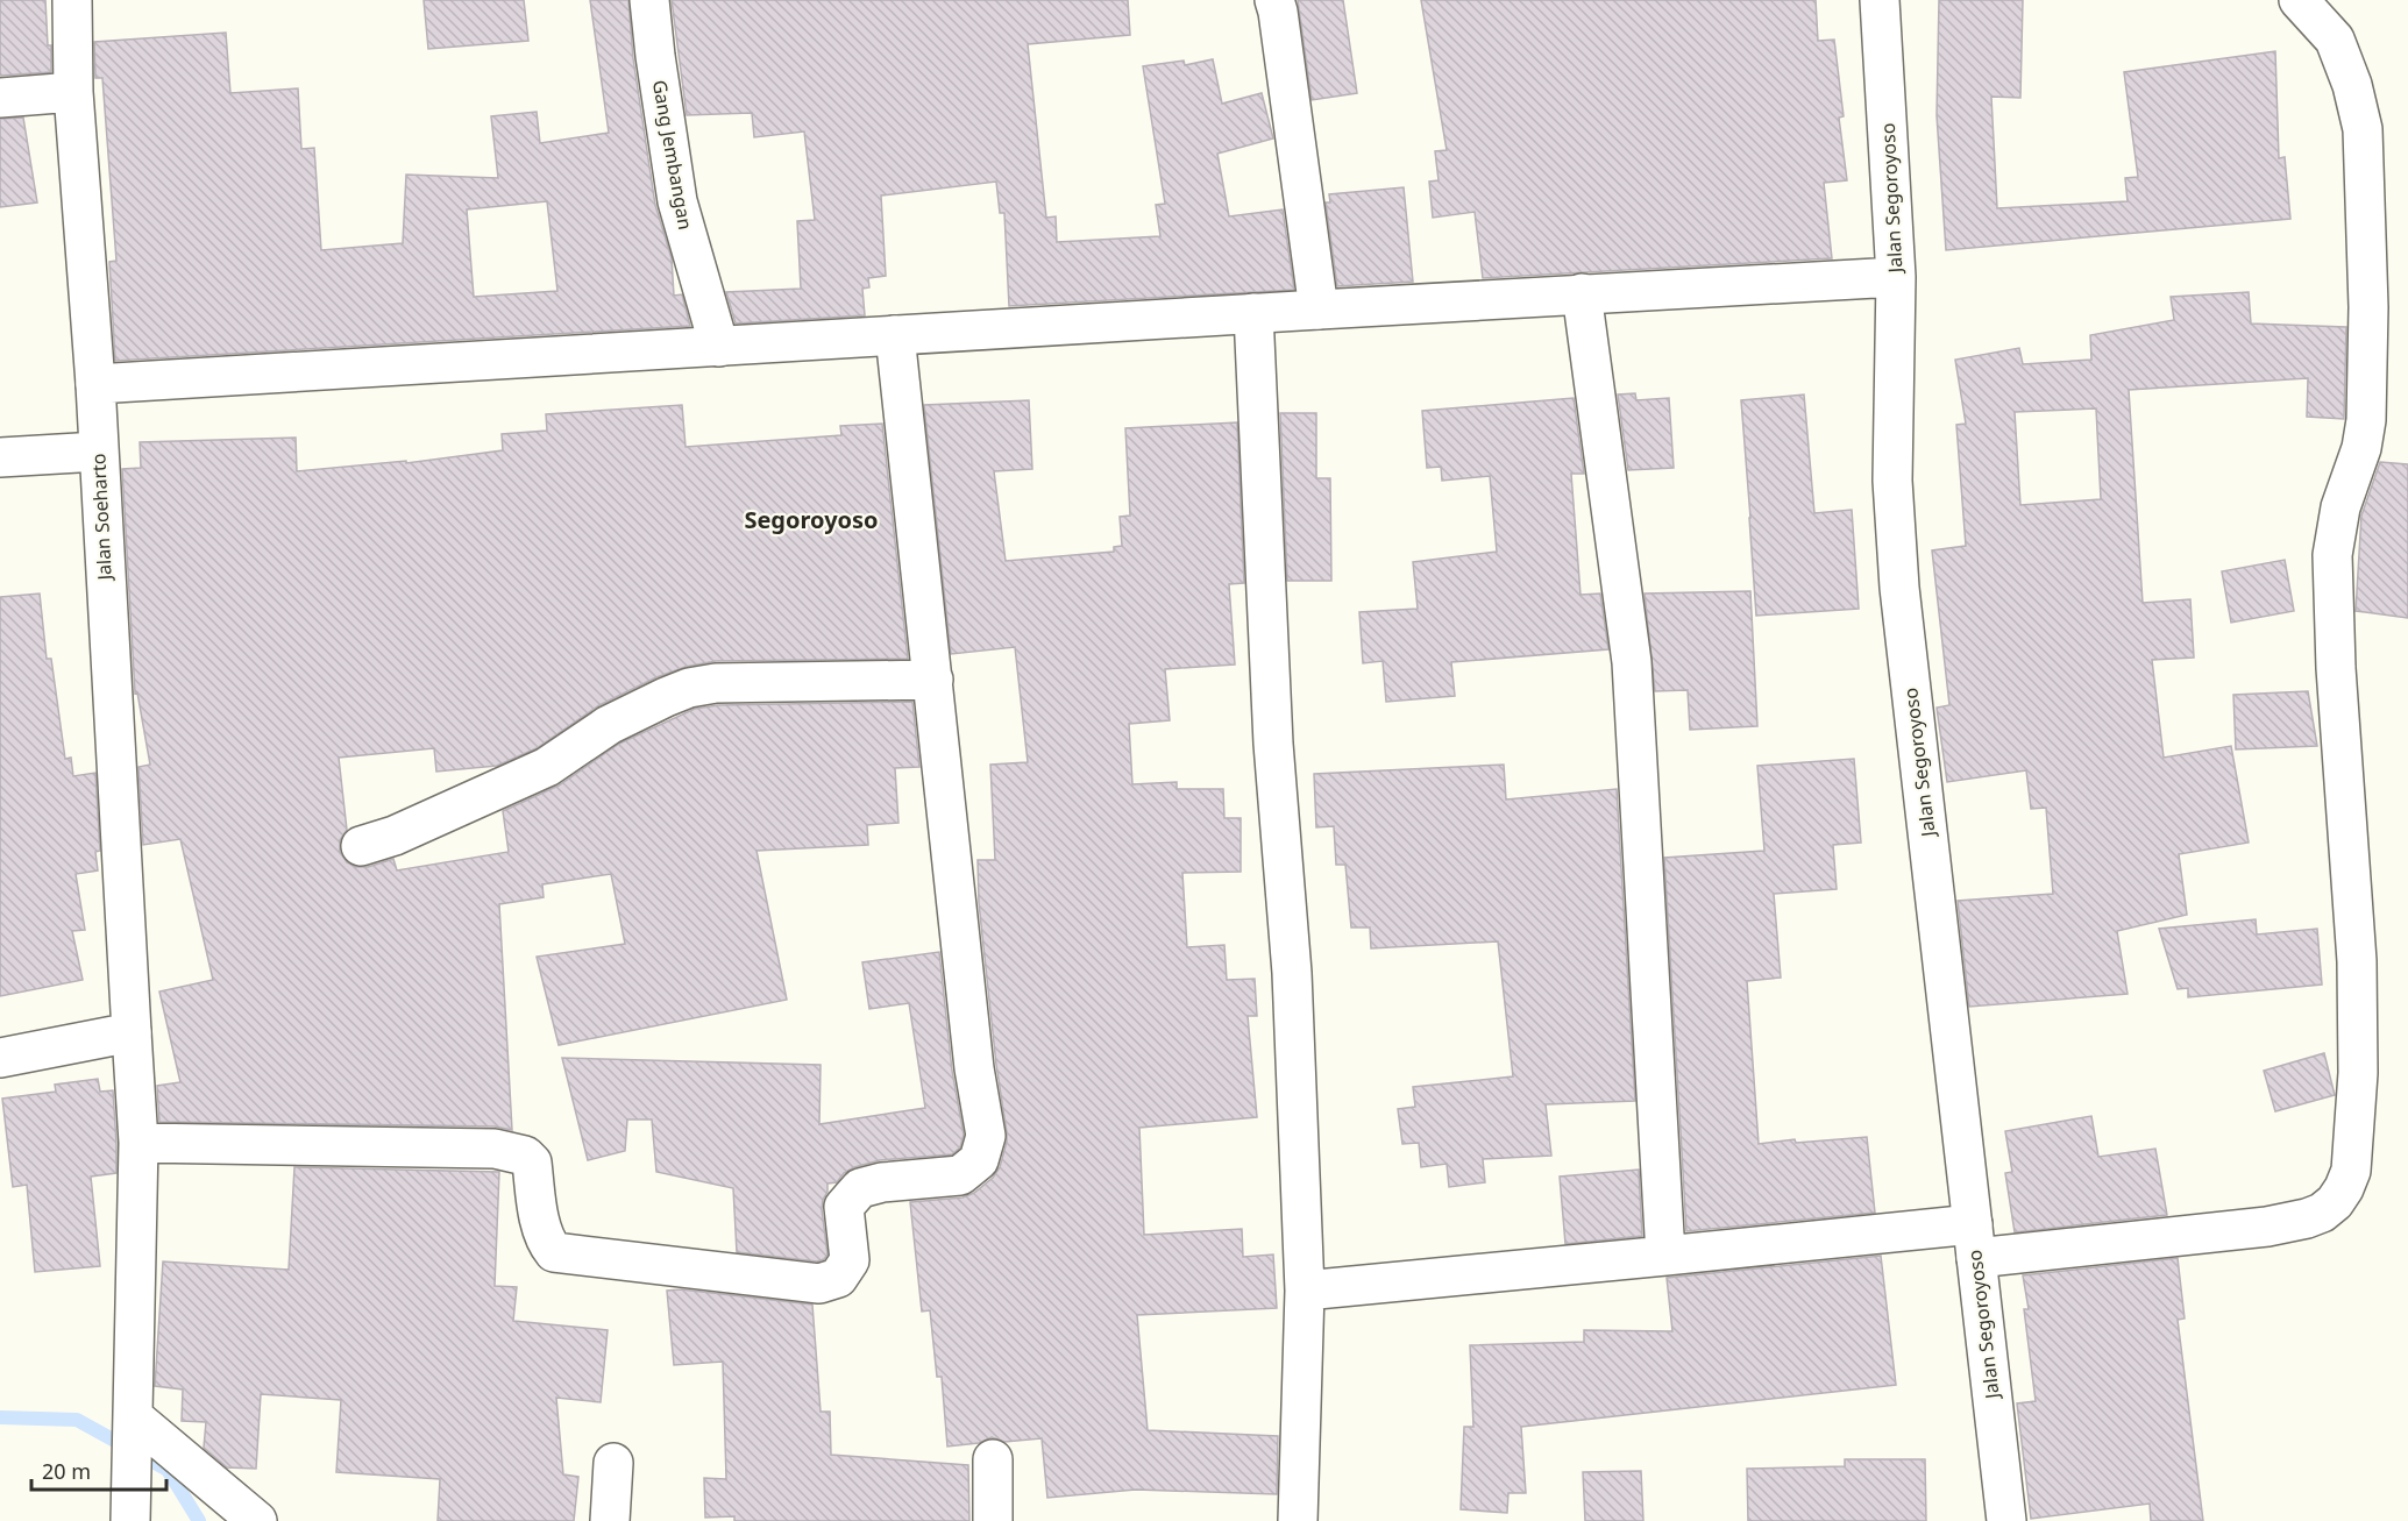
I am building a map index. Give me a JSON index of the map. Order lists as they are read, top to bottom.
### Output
{
  "streets": {
    "street": ["Gang Jembangan", "Jalan Segoroyoso", "Jalan Soeharto"]
  },
  "districts": ["Segoroyoso"],
  "scale_bar": "20 m"
}
